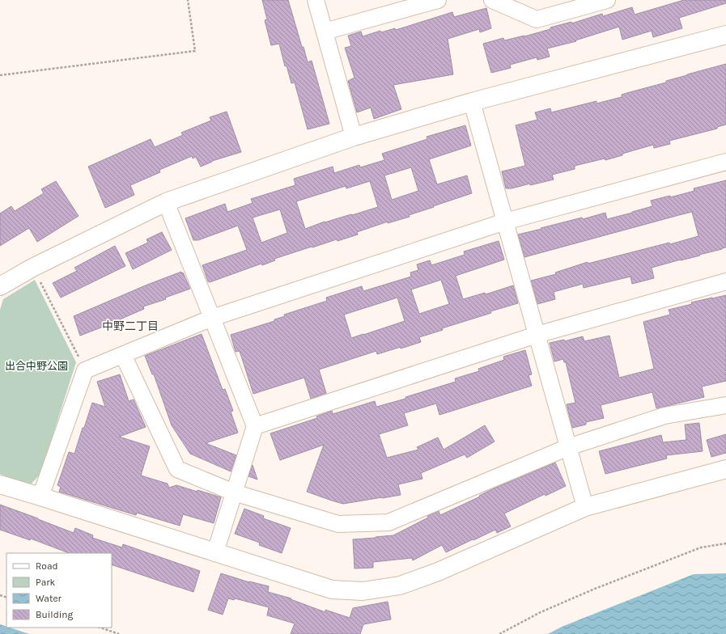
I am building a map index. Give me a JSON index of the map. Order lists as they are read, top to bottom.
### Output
{
  "districts": ["中野二丁目"],
  "parks": ["出合中野公園"],
  "legend": [
    "Road",
    "Park",
    "Water",
    "Building"
  ]
}
